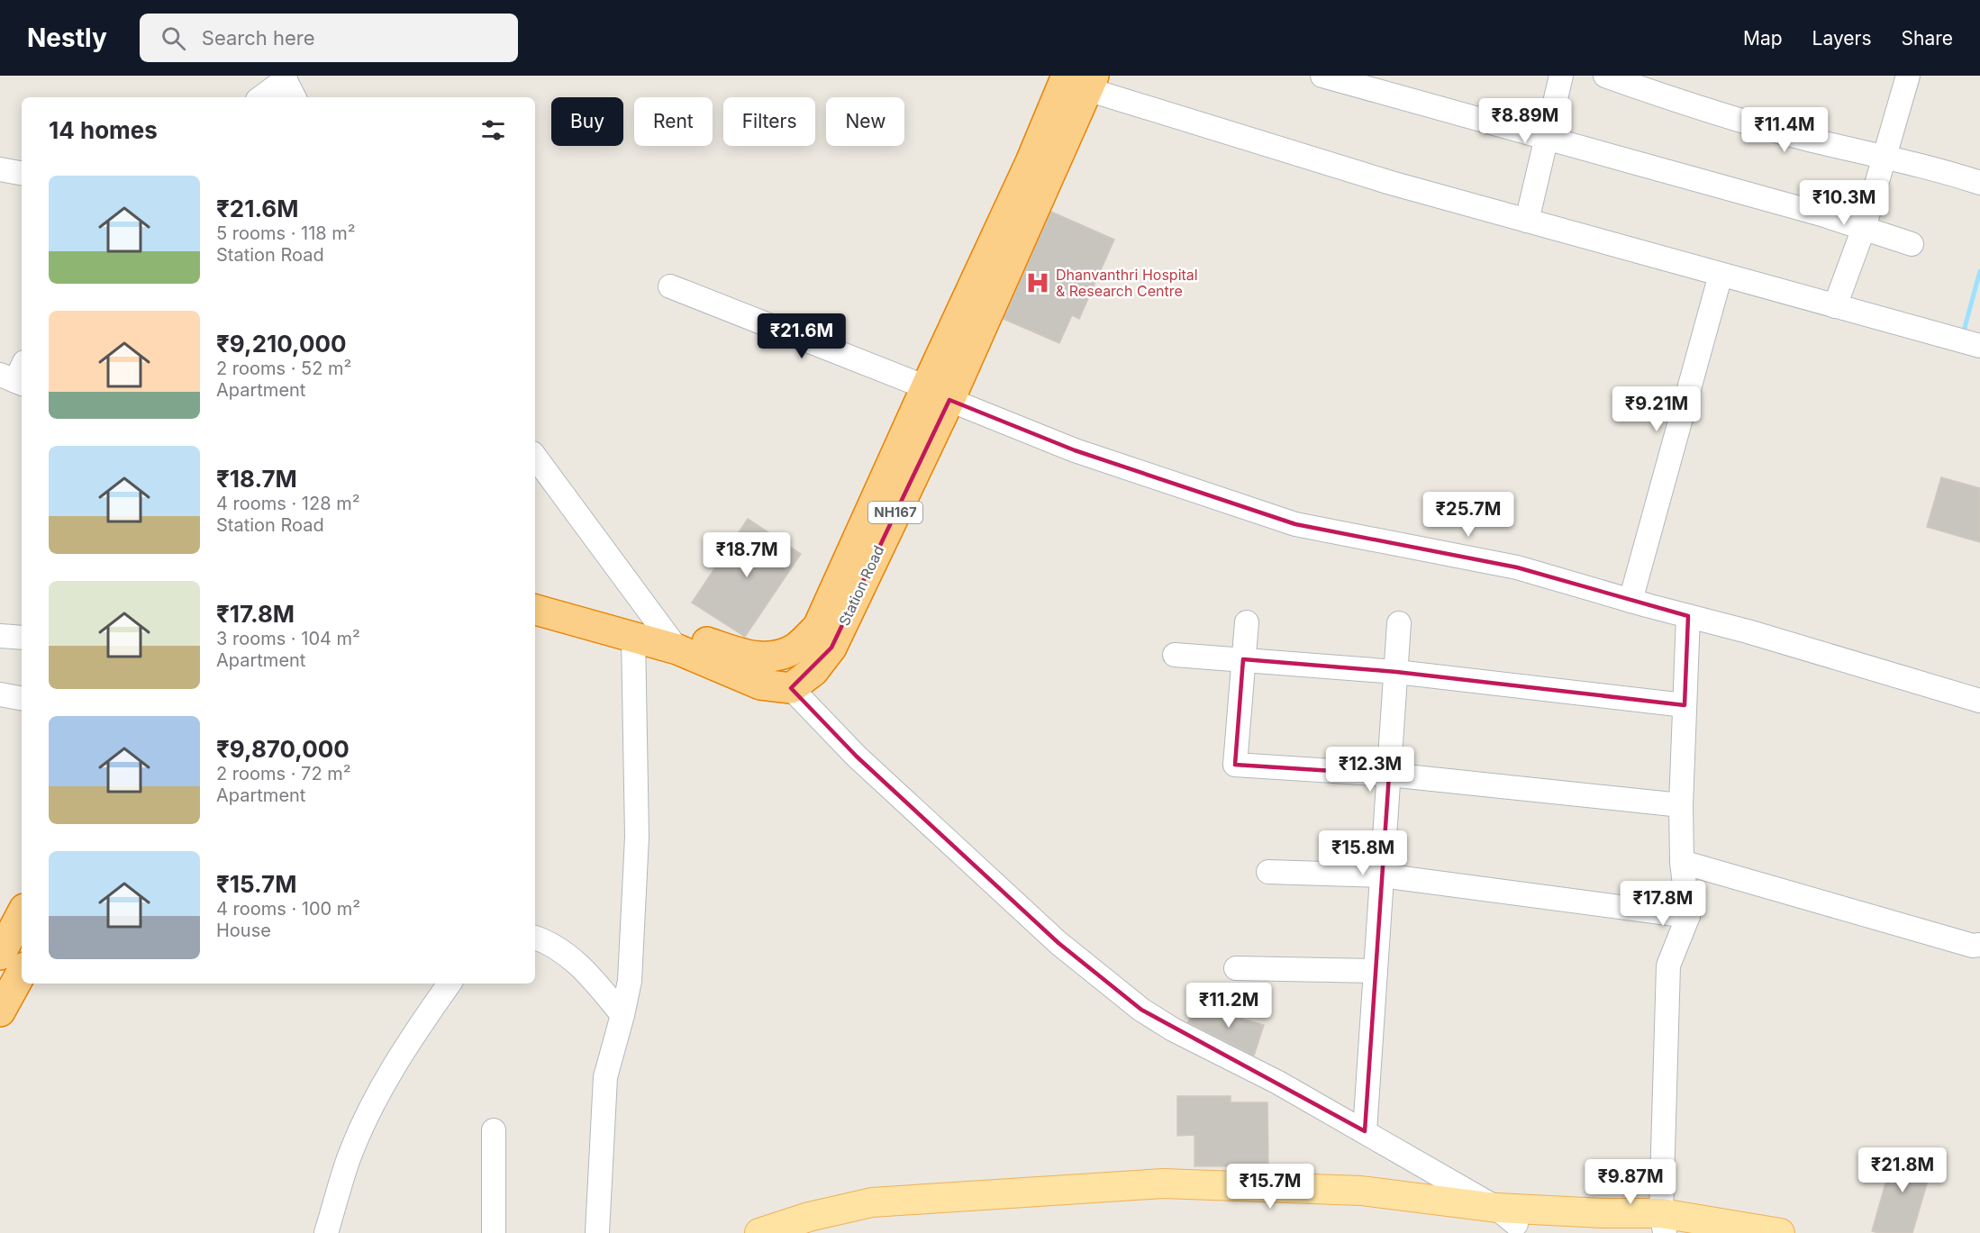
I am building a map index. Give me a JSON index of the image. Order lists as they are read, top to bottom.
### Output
{
  "streets": {
    "highway": ["NH167", "Station Road"]
  },
  "places": {
    "hospital": ["Dhanvanthri Hospital & Research Centre"]
  },
  "page": {
    "header": "Nestly",
    "search": "Search here",
    "nav": ["Map", "Layers", "Share"],
    "chip": [
      "Buy",
      "Rent",
      "Filters",
      "New"
    ],
    "heading": "14 homes",
    "price": [
      "₹8.89M",
      "₹11.4M",
      "₹10.3M",
      "₹21.6M",
      "₹9.21M",
      "₹25.7M",
      "₹18.7M",
      "₹12.3M",
      "₹15.8M",
      "₹17.8M",
      "₹11.2M",
      "₹21.8M",
      "₹9.87M",
      "₹15.7M"
    ],
    "list": [
      {
        "name": "₹21.6M",
        "note": "5 rooms · 118 m² · Station Road"
      },
      {
        "name": "₹9,210,000",
        "note": "2 rooms · 52 m² · Apartment"
      },
      {
        "name": "₹18.7M",
        "note": "4 rooms · 128 m² · Station Road"
      },
      {
        "name": "₹17.8M",
        "note": "3 rooms · 104 m² · Apartment"
      },
      {
        "name": "₹9,870,000",
        "note": "2 rooms · 72 m² · Apartment"
      },
      {
        "name": "₹15.7M",
        "note": "4 rooms · 100 m² · House"
      }
    ]
  }
}
